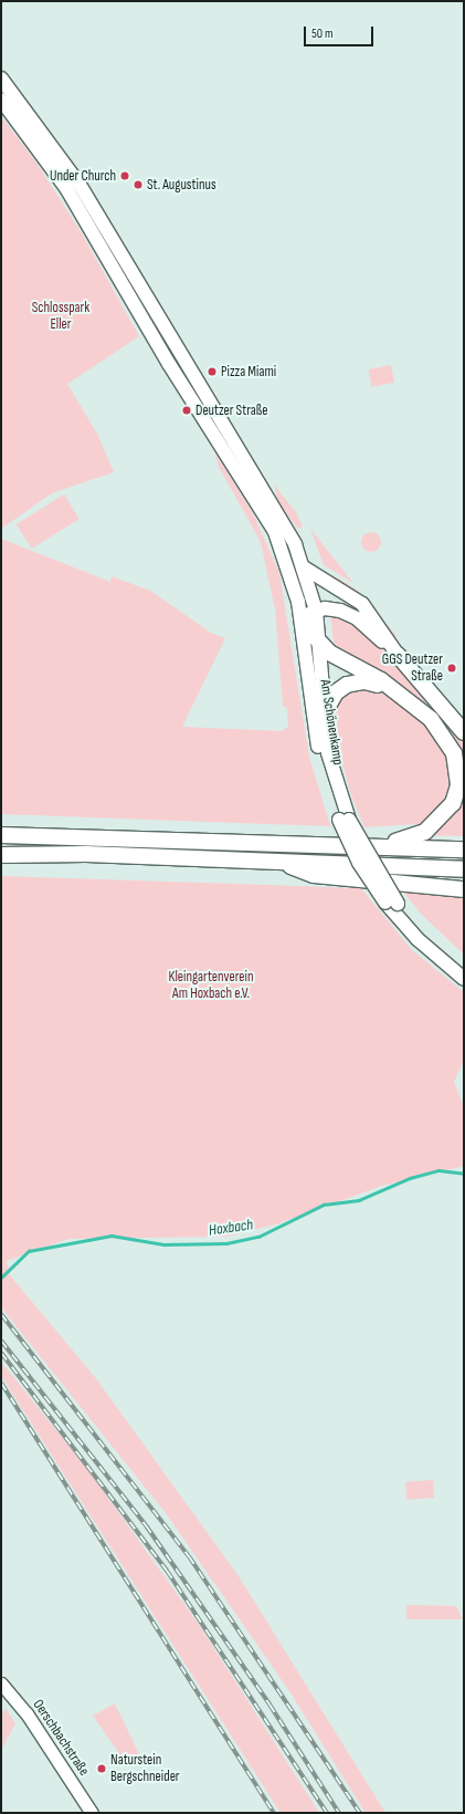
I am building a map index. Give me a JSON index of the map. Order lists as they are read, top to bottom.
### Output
{
  "streets": {
    "main road": ["Am Schönenkamp", "Oerschbachstraße"]
  },
  "water": ["Hoxbach"],
  "parks": ["Schlosspark Eller", "Kleingartenverein Am Hoxbach e.V."],
  "places": [
    "Under Church",
    "St. Augustinus",
    "Pizza Miami",
    "Deutzer Straße",
    "GGS Deutzer Straße",
    "Naturstein Bergschneider"
  ],
  "scale_bar": "50 m"
}
